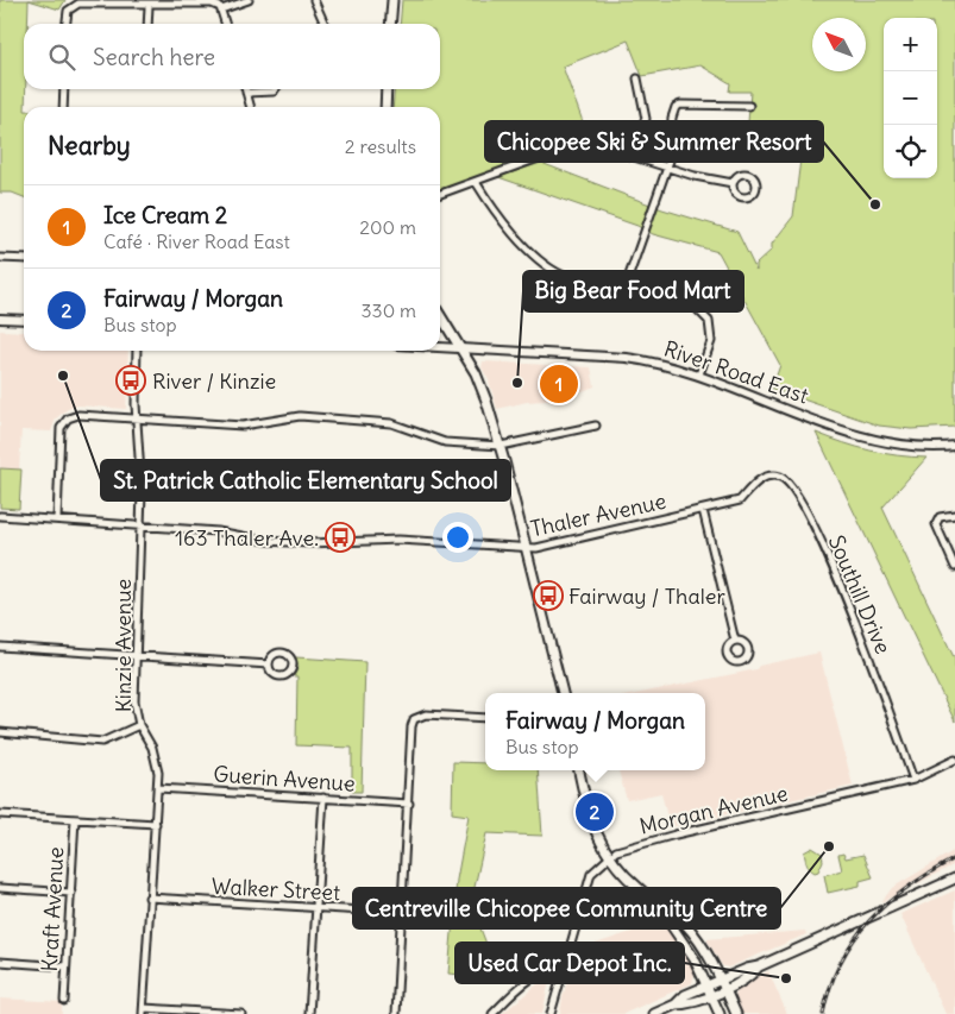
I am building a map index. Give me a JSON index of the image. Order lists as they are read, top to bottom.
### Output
{
  "streets": {
    "street": [
      "River Road East",
      "Thaler Avenue",
      "Southill Drive",
      "Kinzie Avenue",
      "Guerin Avenue",
      "Morgan Avenue",
      "Walker Street",
      "Kraft Avenue"
    ]
  },
  "crossings": [
    ["Thaler Avenue", "Southill Drive"],
    ["Thaler Avenue", "Kinzie Avenue"],
    ["Southill Drive", "Morgan Avenue"],
    ["Kinzie Avenue", "Guerin Avenue"],
    ["Kinzie Avenue", "Walker Street"]
  ],
  "places": {
    "other": [
      "Chicopee Ski & Summer Resort",
      "St. Patrick Catholic Elementary School",
      "Big Bear Food Mart",
      "Centreville Chicopee Community Centre",
      "Used Car Depot Inc."
    ],
    "bus stop": ["River / Kinzie", "163 Thaler Ave.", "Fairway / Thaler"]
  },
  "north": "top left",
  "page": {
    "map_buttons": ["+", "−"],
    "search": "Search here",
    "heading": ["Nearby", "2 results"],
    "list": [
      {
        "mark": "1",
        "name": "Ice Cream 2",
        "note": "Café · River Road East",
        "value": "200 m"
      },
      {
        "mark": "2",
        "name": "Fairway / Morgan",
        "note": "Bus stop",
        "value": "330 m"
      }
    ],
    "pins": ["1", "2"],
    "popup": ["Fairway / Morgan", "Bus stop"]
  }
}
